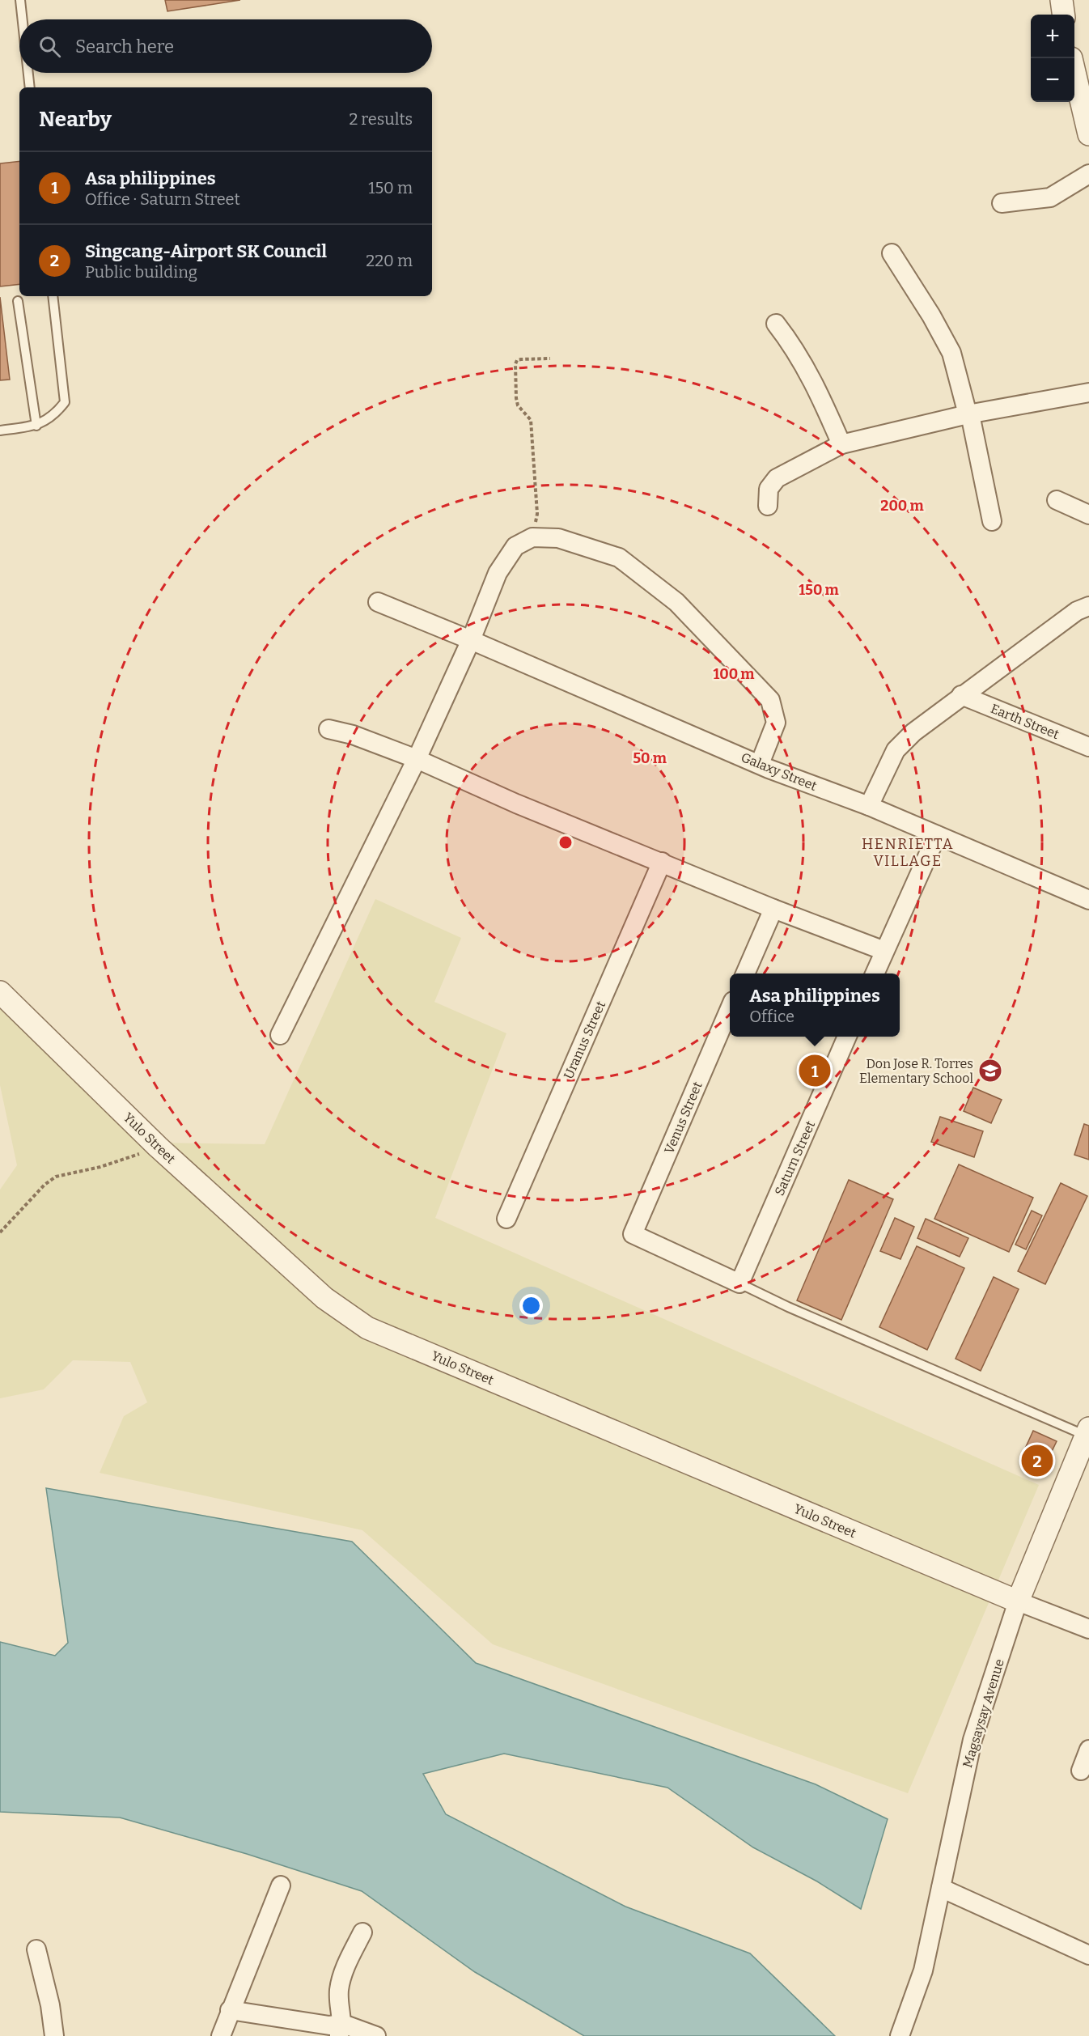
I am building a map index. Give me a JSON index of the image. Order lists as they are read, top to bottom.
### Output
{
  "streets": {
    "street": [
      "Earth Street",
      "Galaxy Street",
      "Uranus Street",
      "Venus Street",
      "Yulo Street",
      "Saturn Street",
      "Magsaysay Avenue"
    ]
  },
  "crossings": [
    ["Venus Street", "Saturn Street"],
    ["Yulo Street", "Magsaysay Avenue"]
  ],
  "districts": ["HENRIETTA VILLAGE"],
  "places": {
    "school or university": ["Don Jose R. Torres Elementary School"]
  },
  "page": {
    "map_buttons": ["+", "−"],
    "search": "Search here",
    "heading": ["Nearby", "2 results"],
    "list": [
      {
        "mark": "1",
        "name": "Asa philippines",
        "note": "Office · Saturn Street",
        "value": "150 m"
      },
      {
        "mark": "2",
        "name": "Singcang-Airport SK Council",
        "note": "Public building",
        "value": "220 m"
      }
    ],
    "popup": ["Asa philippines", "Office"],
    "pins": ["1", "2"]
  },
  "rings": [
    "200 m",
    "150 m",
    "100 m",
    "50 m"
  ]
}
